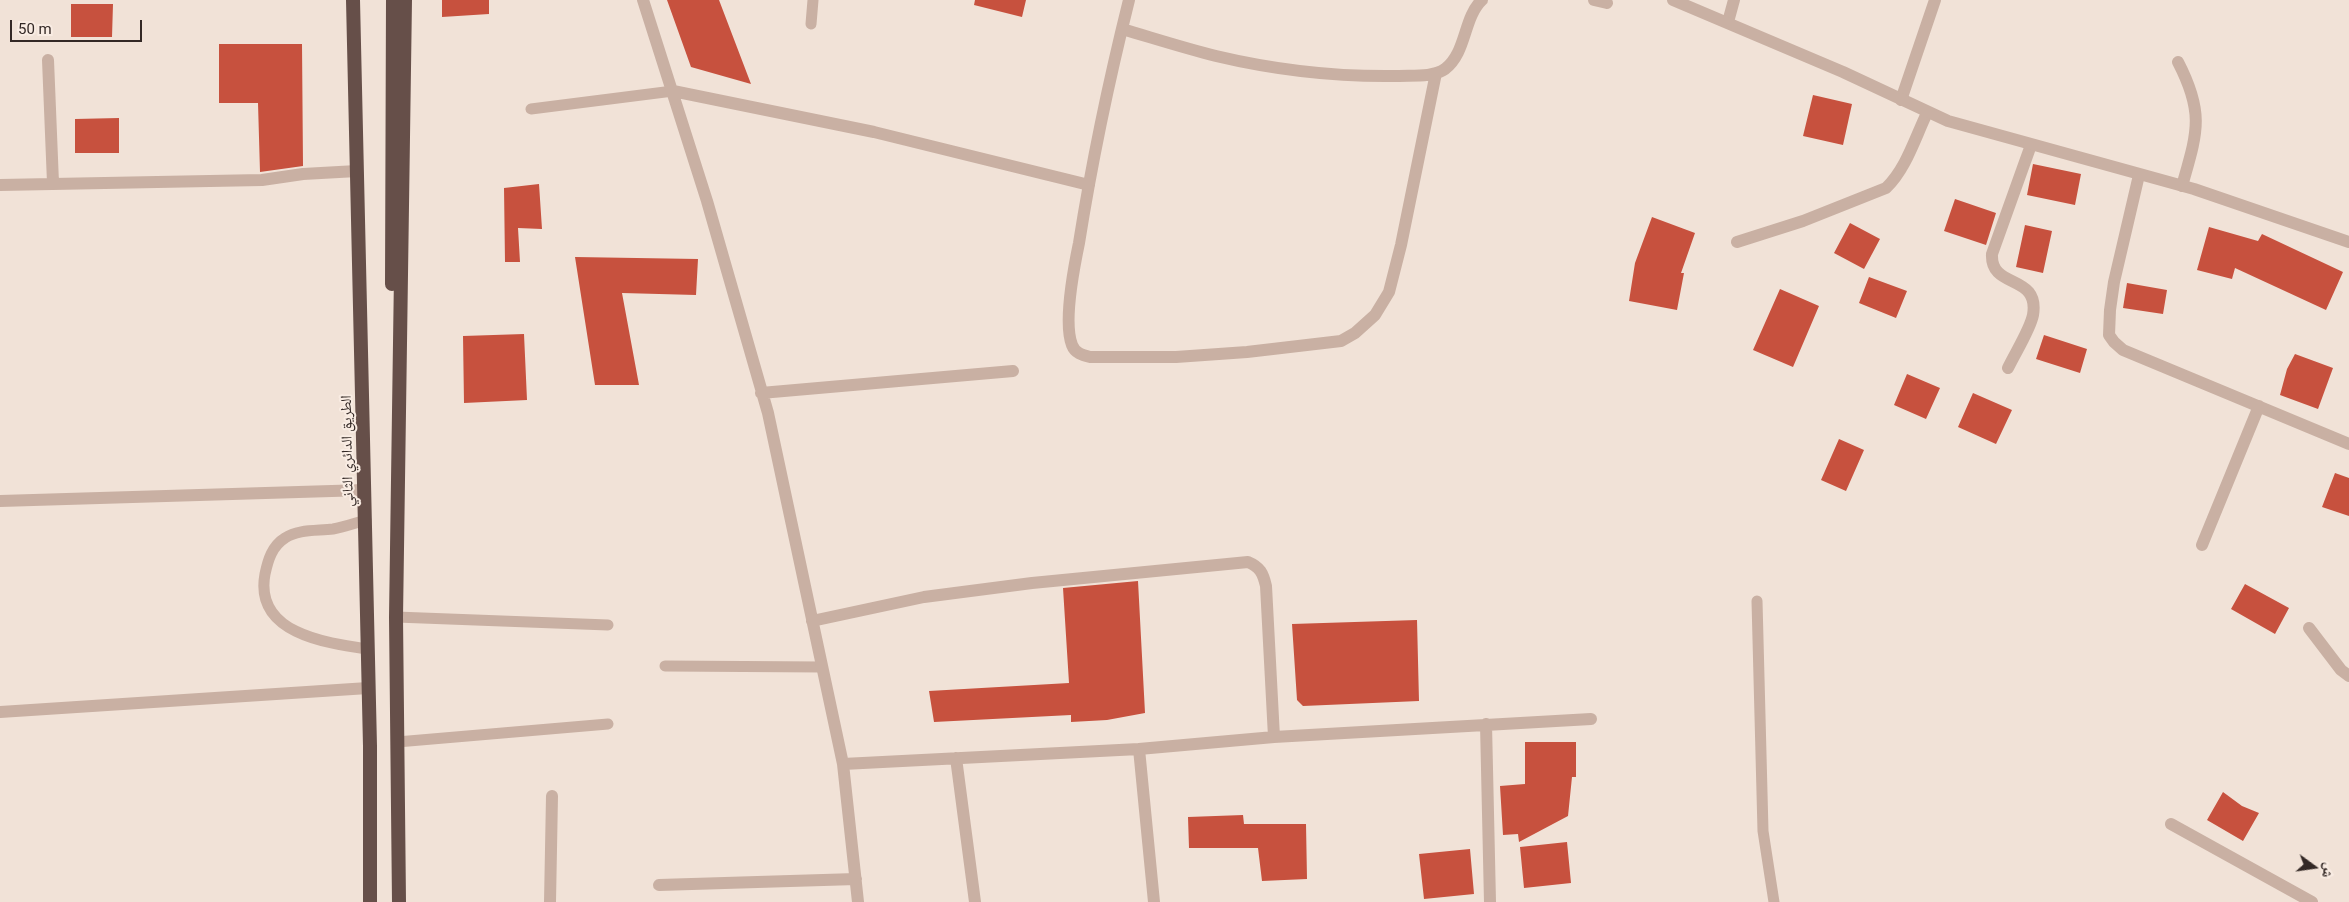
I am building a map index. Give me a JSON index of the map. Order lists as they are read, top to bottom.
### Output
{
  "streets": {
    "highway": ["الطريق الدائري الثاني"]
  },
  "scale_bar": "50 m",
  "north": "right"
}
